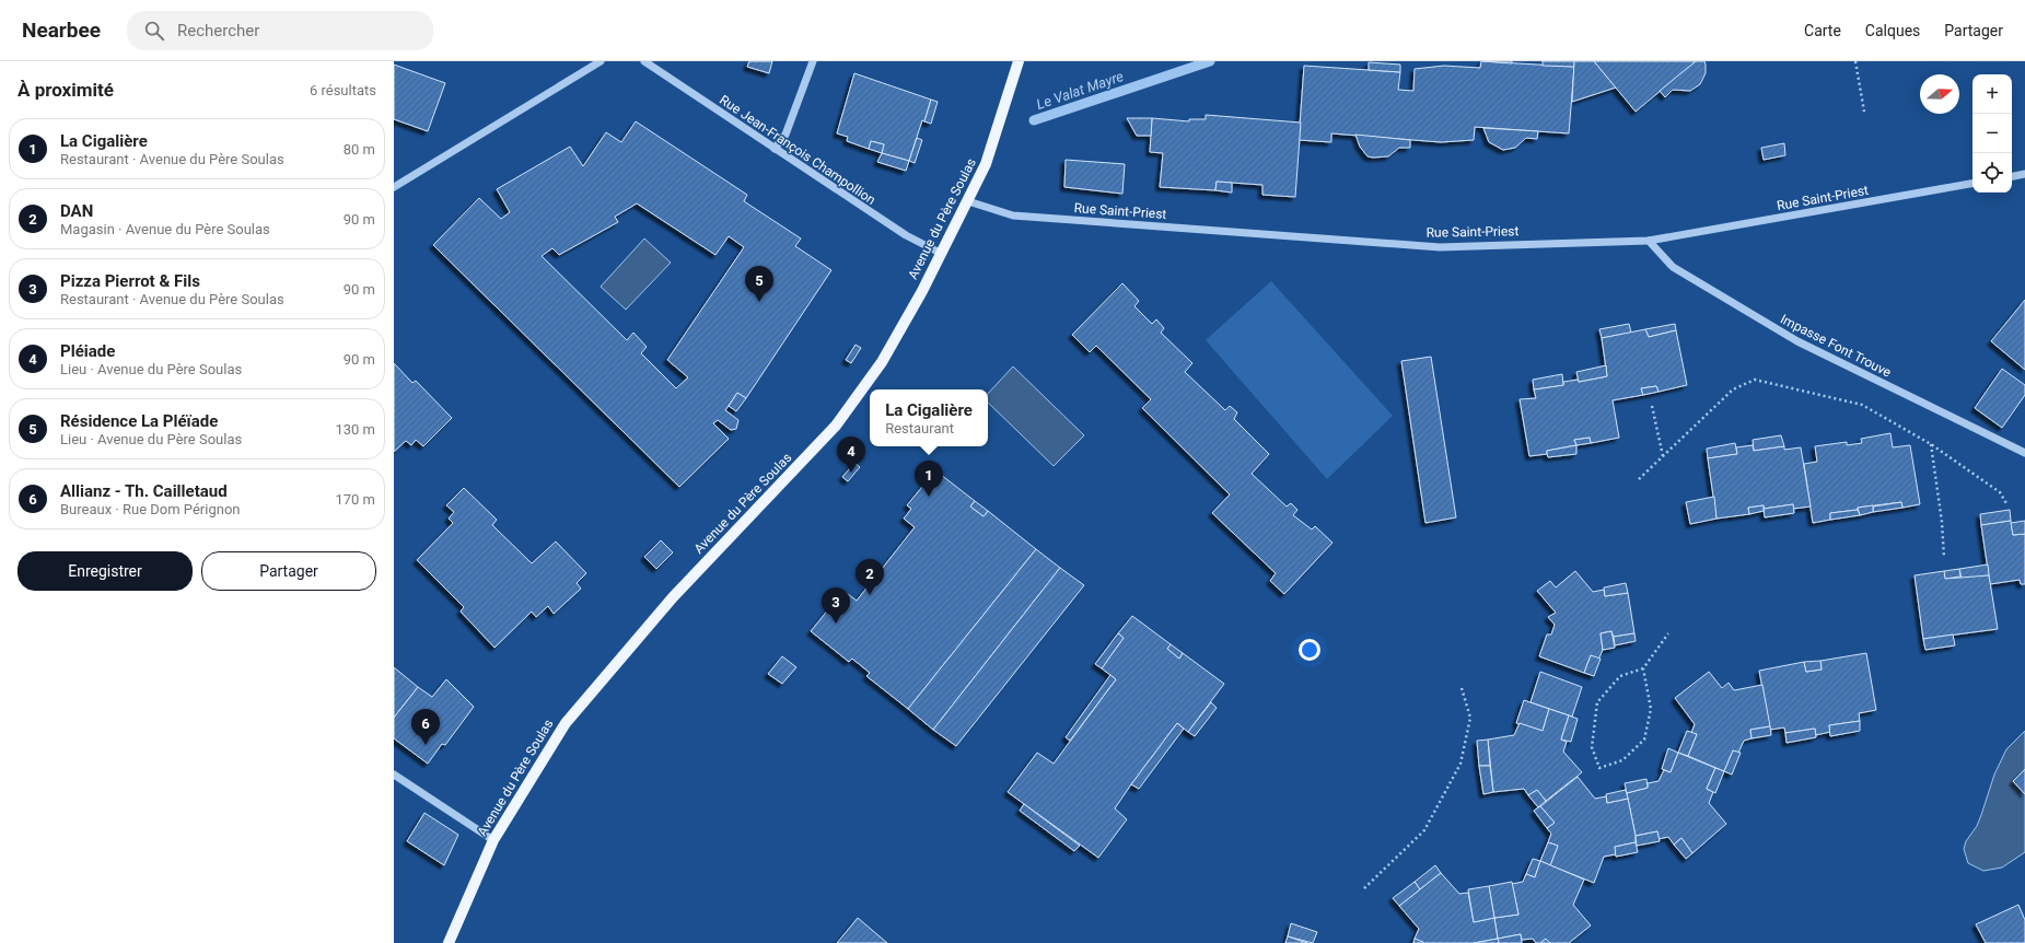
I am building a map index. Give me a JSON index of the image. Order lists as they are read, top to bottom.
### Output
{
  "streets": {
    "main road": ["Avenue du Père Soulas"],
    "street": ["Rue Jean-François Champollion", "Rue Saint-Priest", "Impasse Font Trouve"]
  },
  "crossings": [
    ["Rue Jean-François Champollion", "Avenue du Père Soulas"],
    ["Rue Saint-Priest", "Avenue du Père Soulas"],
    ["Rue Saint-Priest", "Impasse Font Trouve"]
  ],
  "water": ["Le Valat Mayre"],
  "north": "right",
  "page": {
    "header": "Nearbee",
    "search": "Rechercher",
    "nav": ["Carte", "Calques", "Partager"],
    "heading": ["À proximité", "6 résultats"],
    "map_buttons": ["+", "−"],
    "list": [
      {
        "mark": "1",
        "name": "La Cigalière",
        "note": "Restaurant · Avenue du Père Soulas",
        "value": "80 m"
      },
      {
        "mark": "2",
        "name": "DAN",
        "note": "Magasin · Avenue du Père Soulas",
        "value": "90 m"
      },
      {
        "mark": "3",
        "name": "Pizza Pierrot & Fils",
        "note": "Restaurant · Avenue du Père Soulas",
        "value": "90 m"
      },
      {
        "mark": "4",
        "name": "Pléiade",
        "note": "Lieu · Avenue du Père Soulas",
        "value": "90 m"
      },
      {
        "mark": "5",
        "name": "Résidence La Pléïade",
        "note": "Lieu · Avenue du Père Soulas",
        "value": "130 m"
      },
      {
        "mark": "6",
        "name": "Allianz - Th. Cailletaud",
        "note": "Bureaux · Rue Dom Pérignon",
        "value": "170 m"
      }
    ],
    "pins": [
      "5",
      "4",
      "1",
      "2",
      "3",
      "6"
    ],
    "popup": ["La Cigalière", "Restaurant"],
    "buttons": ["Enregistrer", "Partager"]
  }
}
